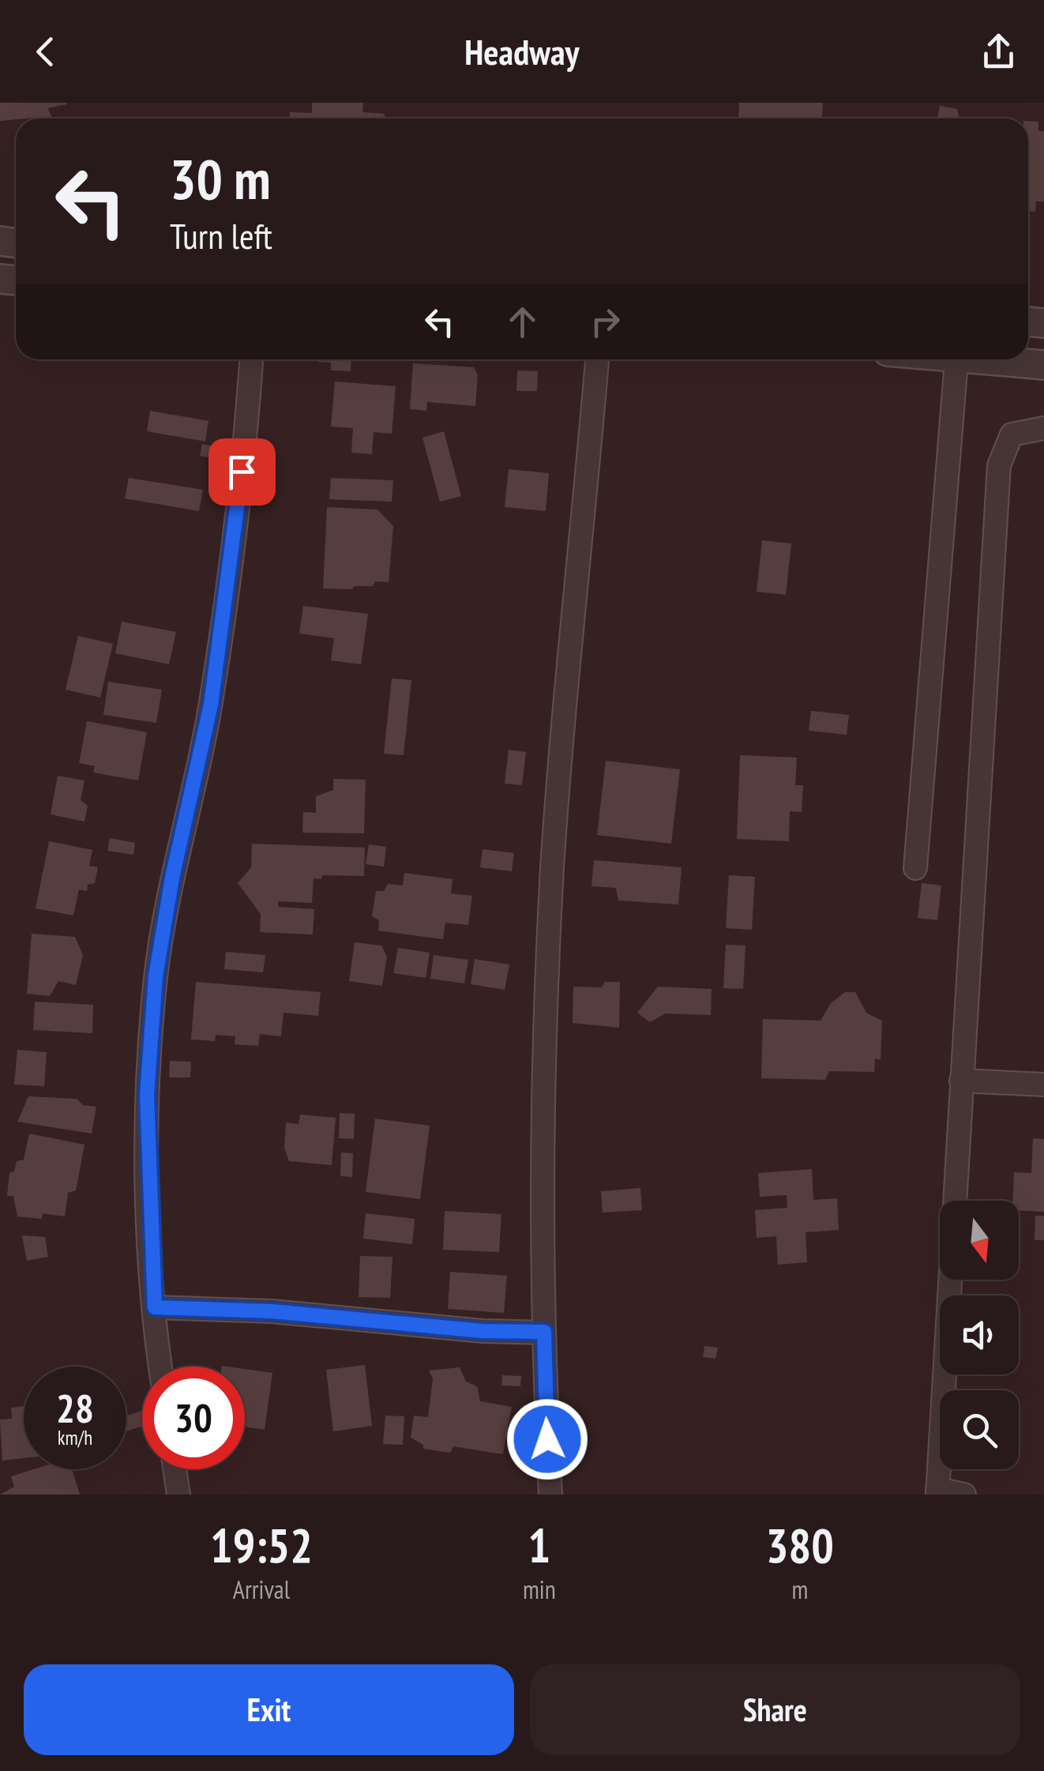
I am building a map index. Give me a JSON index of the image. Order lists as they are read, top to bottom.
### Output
{
  "north": "bottom",
  "page": {
    "header": "Headway",
    "turn": ["30 m", "Turn left"],
    "speed": "28 km/h",
    "limit": "30",
    "eta": [
      "19:52",
      "Arrival",
      "1",
      "min",
      "380",
      "m"
    ],
    "buttons": ["Exit", "Share"]
  }
}
